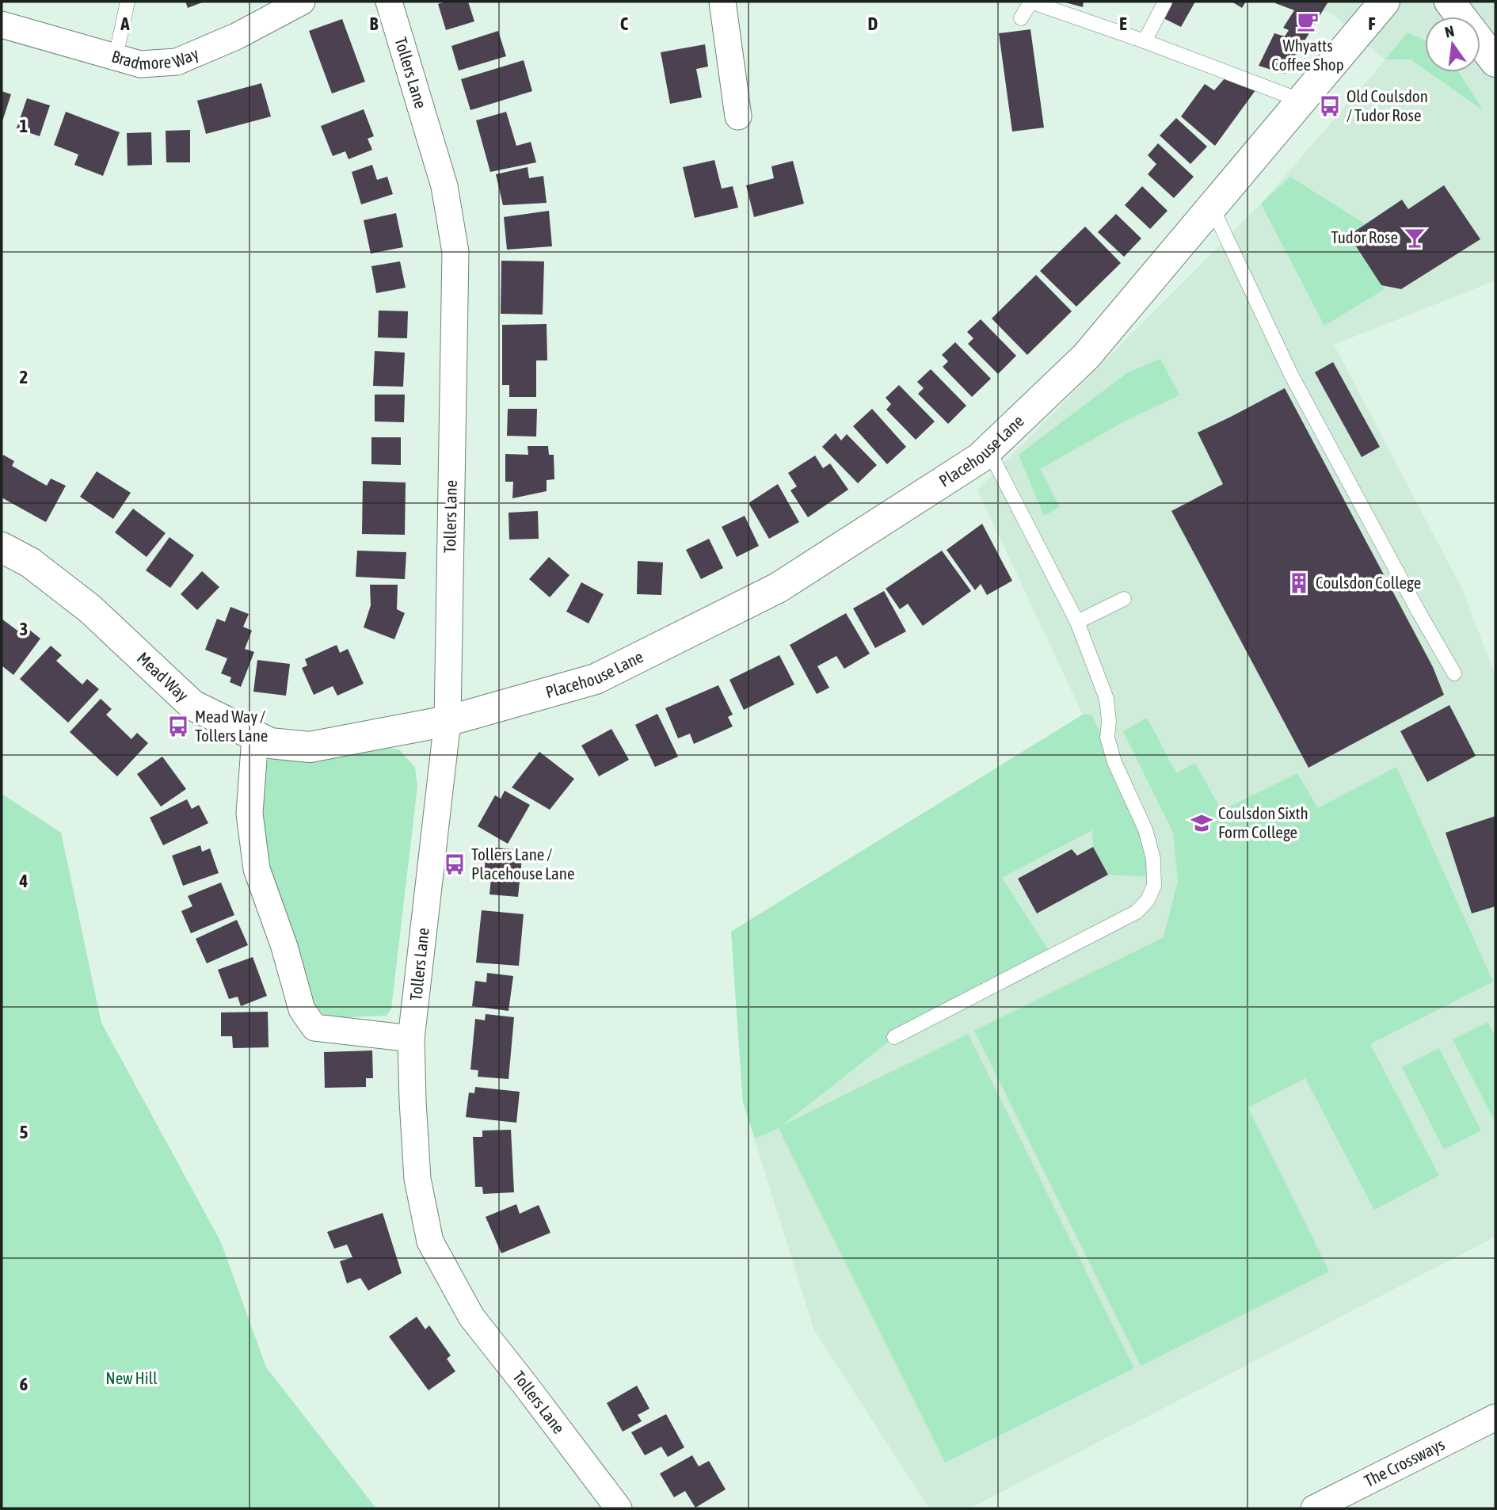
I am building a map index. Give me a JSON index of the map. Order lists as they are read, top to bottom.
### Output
{
  "streets": {
    "street": [
      "Bradmore Way",
      "Tollers Lane",
      "Placehouse Lane",
      "Mead Way",
      "The Crossways"
    ]
  },
  "crossings": [
    ["Tollers Lane", "Placehouse Lane"],
    ["Tollers Lane", "Mead Way"],
    ["Placehouse Lane", "Mead Way"]
  ],
  "parks": ["New Hill"],
  "places": {
    "cafe": ["Whyatts Coffee Shop"],
    "bus stop": ["Old Coulsdon / Tudor Rose", "Mead Way / Tollers Lane", "Tollers Lane / Placehouse Lane"],
    "bar": ["Tudor Rose"],
    "building": ["Coulsdon College"],
    "school or university": ["Coulsdon Sixth Form College"]
  },
  "north": "top",
  "grid": {
    "columns": [
      "A",
      "B",
      "C",
      "D",
      "E",
      "F"
    ],
    "rows": [
      "1",
      "2",
      "3",
      "4",
      "5",
      "6"
    ]
  }
}
